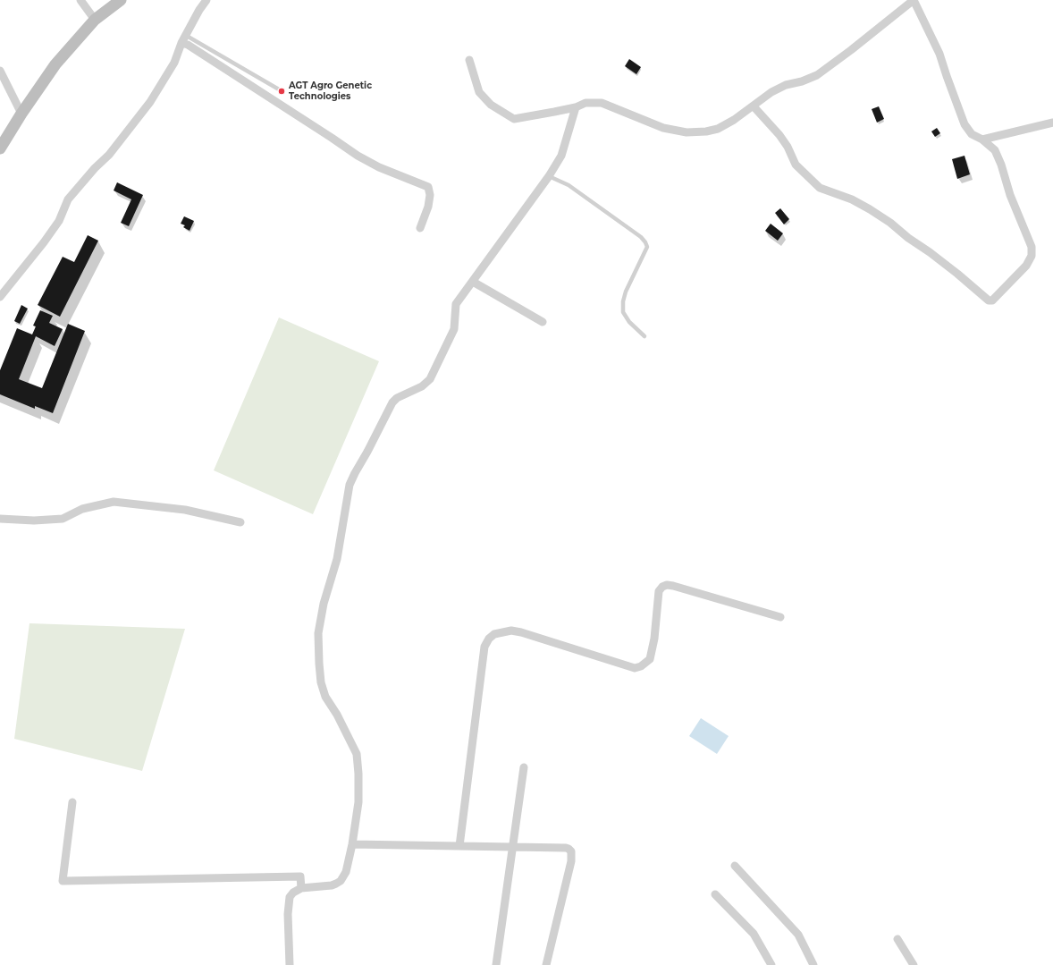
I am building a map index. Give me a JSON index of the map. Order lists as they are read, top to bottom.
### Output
{
  "places": ["AGT Agro Genetic Technologies"]
}
